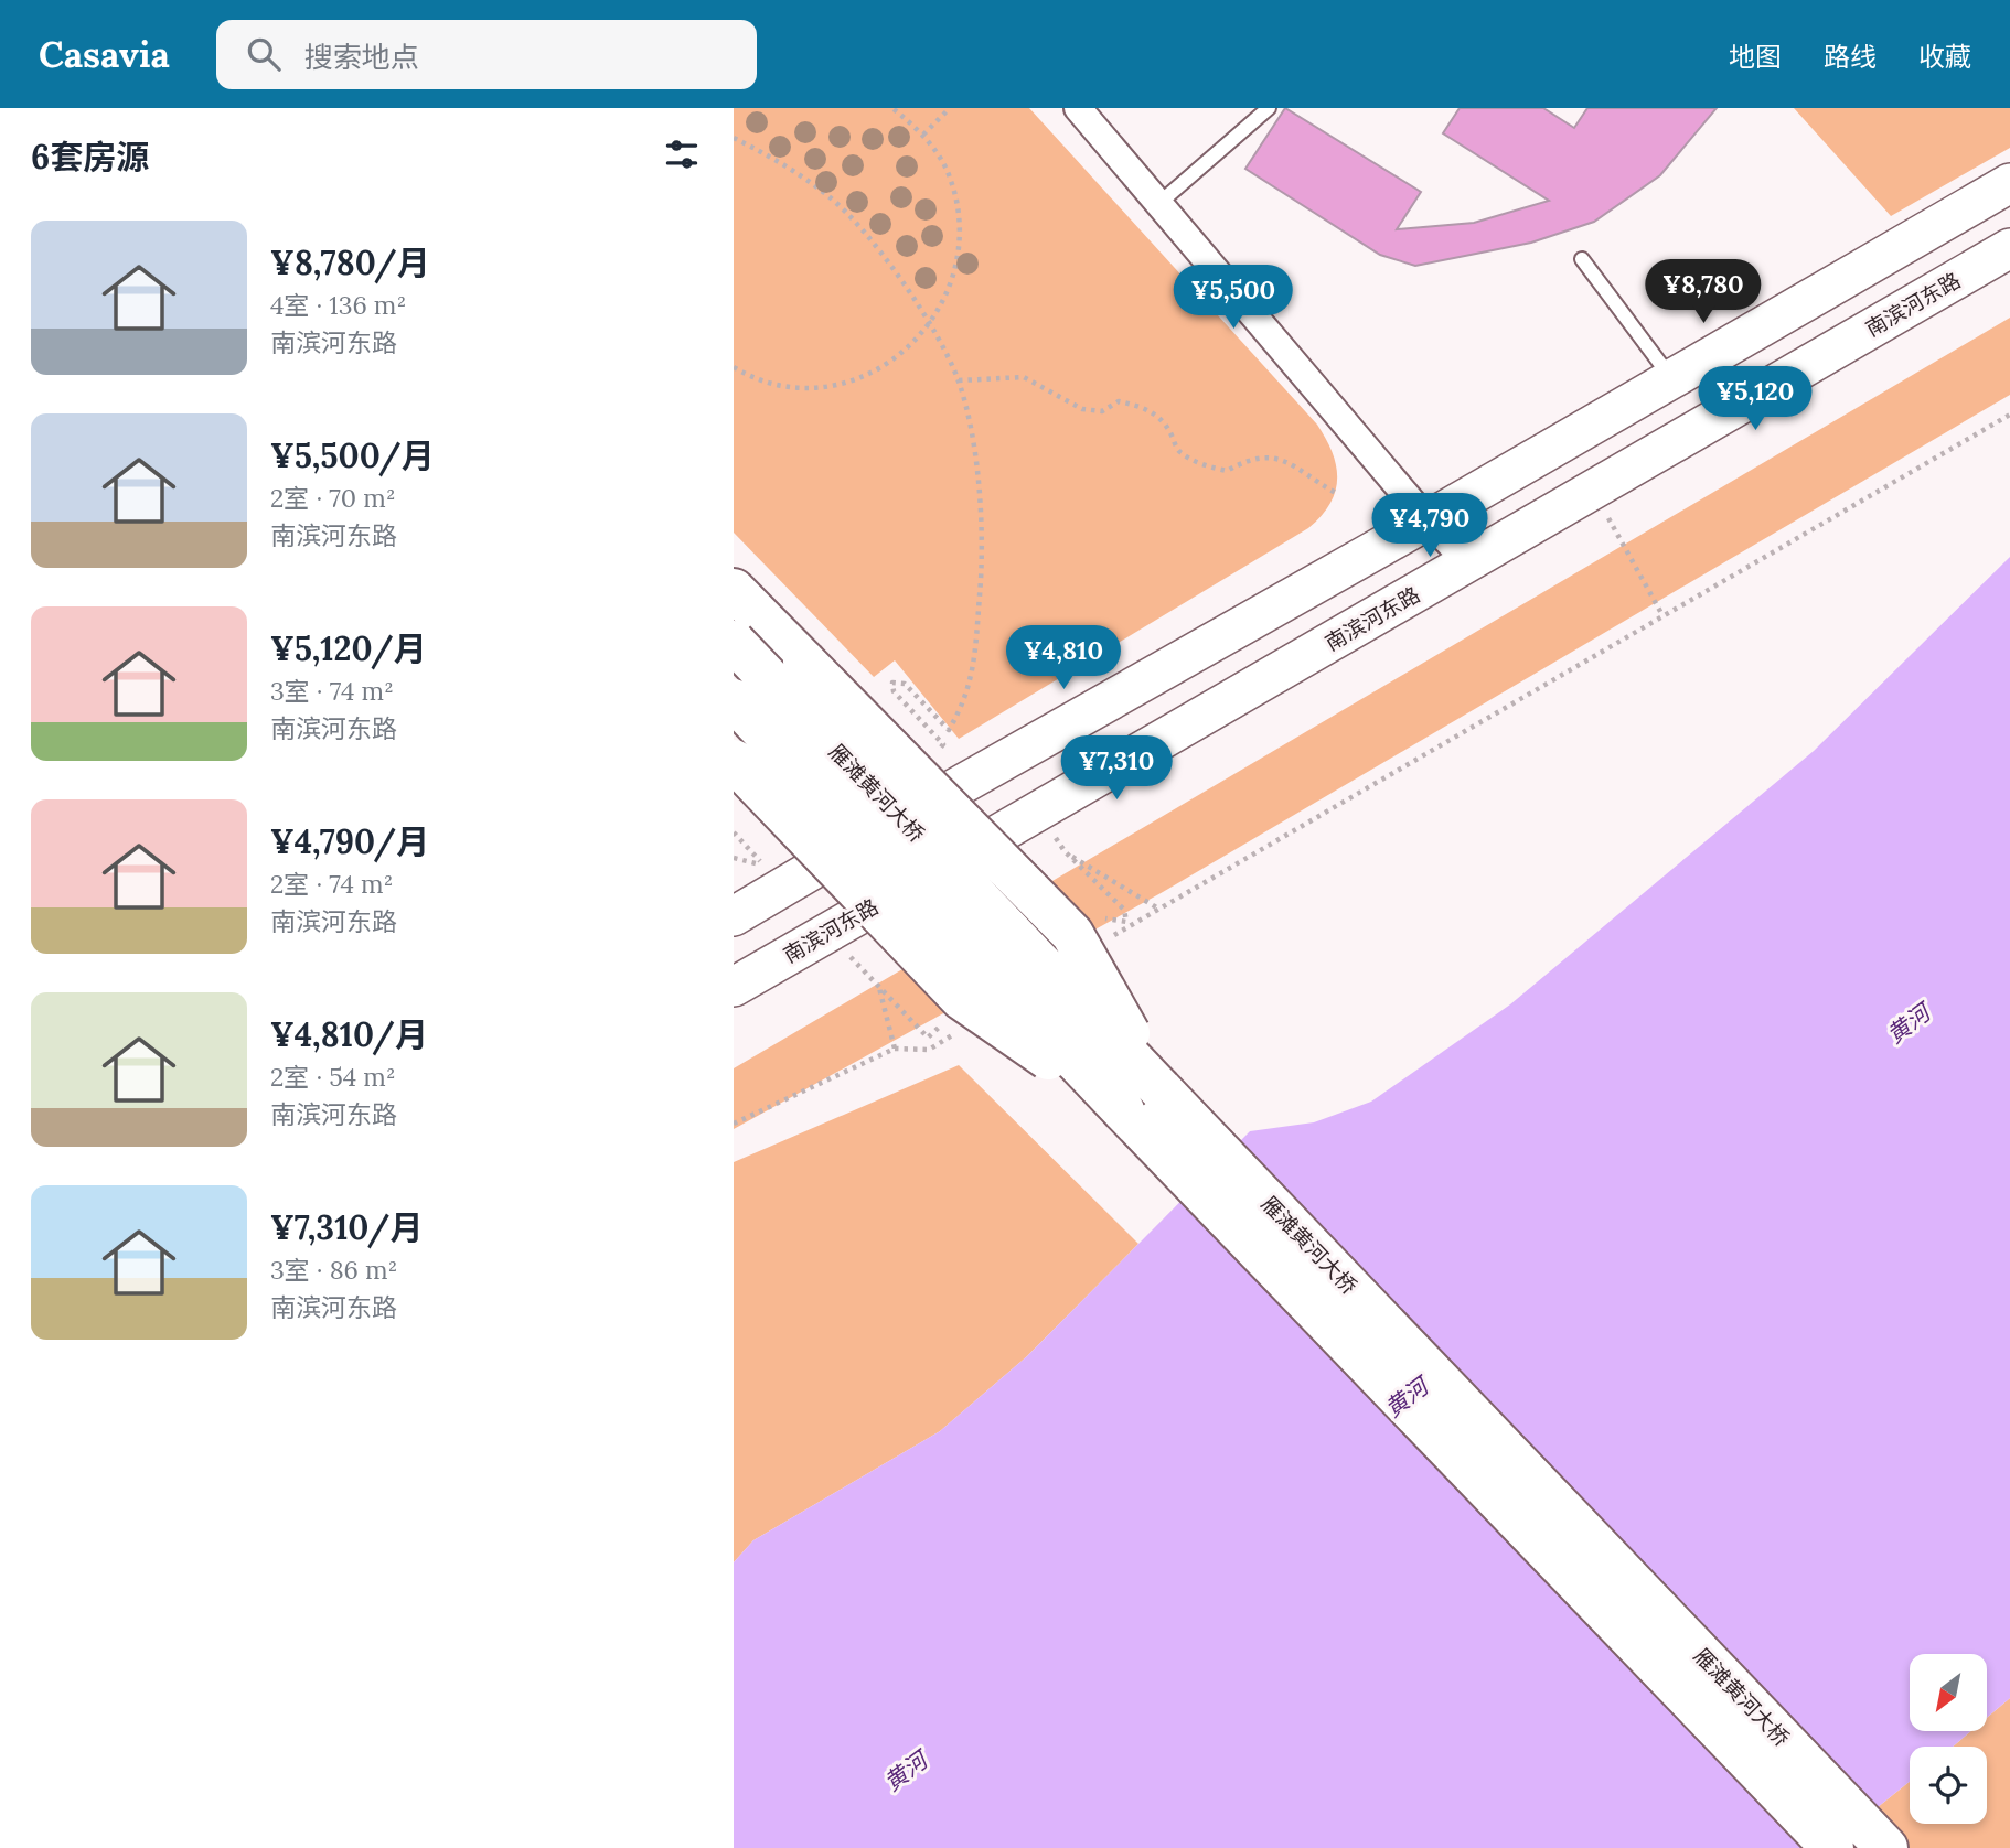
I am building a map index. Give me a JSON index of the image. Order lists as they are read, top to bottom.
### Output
{
  "streets": {
    "main road": ["南滨河东路", "雁滩黄河大桥"]
  },
  "water": ["黄河"],
  "north": "bottom left",
  "page": {
    "header": "Casavia",
    "search": "搜索地点",
    "nav": ["地图", "路线", "收藏"],
    "heading": "6套房源",
    "list": [
      {
        "name": "¥8,780/月",
        "note": "4室 · 136 m² · 南滨河东路"
      },
      {
        "name": "¥5,500/月",
        "note": "2室 · 70 m² · 南滨河东路"
      },
      {
        "name": "¥5,120/月",
        "note": "3室 · 74 m² · 南滨河东路"
      },
      {
        "name": "¥4,790/月",
        "note": "2室 · 74 m² · 南滨河东路"
      },
      {
        "name": "¥4,810/月",
        "note": "2室 · 54 m² · 南滨河东路"
      },
      {
        "name": "¥7,310/月",
        "note": "3室 · 86 m² · 南滨河东路"
      }
    ],
    "price": [
      "¥8,780",
      "¥5,500",
      "¥5,120",
      "¥4,790",
      "¥4,810",
      "¥7,310"
    ]
  }
}
